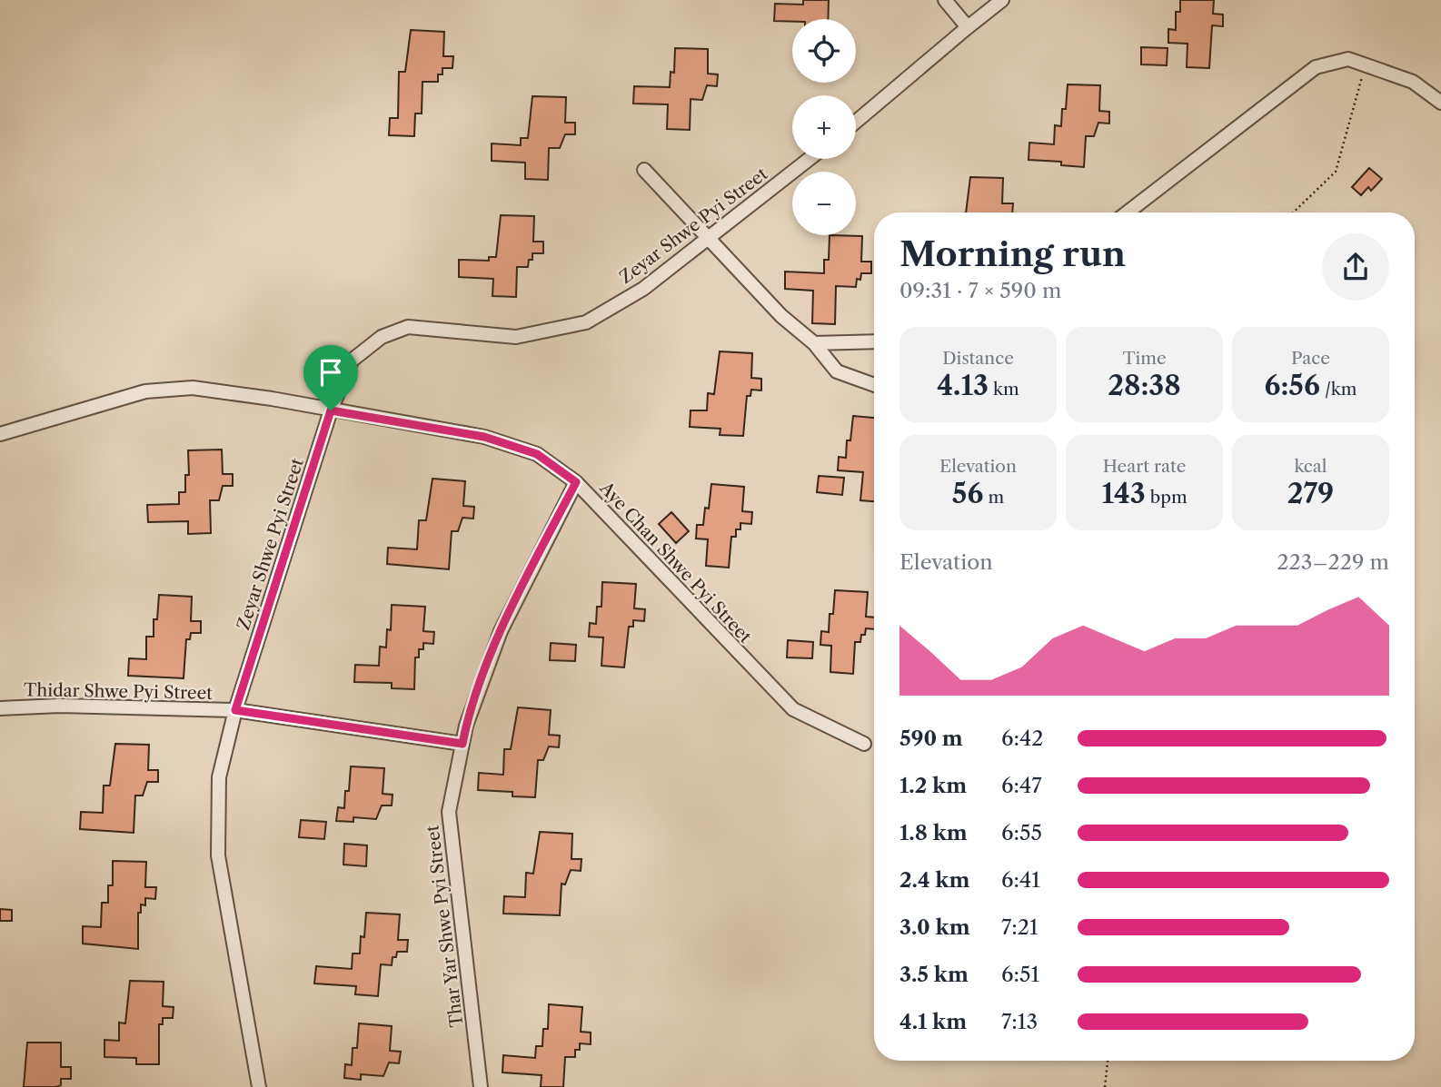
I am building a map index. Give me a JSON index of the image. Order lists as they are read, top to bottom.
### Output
{
  "streets": {
    "street": [
      "Zeyar Shwe Pyi Street",
      "Aye Chan Shwe Pyi Street",
      "Thidar Shwe Pyi Street",
      "Thar Yar Shwe Pyi Street"
    ]
  },
  "crossings": [
    ["Zeyar Shwe Pyi Street", "Aye Chan Shwe Pyi Street"],
    ["Zeyar Shwe Pyi Street", "Thidar Shwe Pyi Street"],
    ["Aye Chan Shwe Pyi Street", "Thar Yar Shwe Pyi Street"],
    ["Thidar Shwe Pyi Street", "Thar Yar Shwe Pyi Street"]
  ],
  "page": {
    "map_buttons": ["+", "−"],
    "heading": ["Morning run", "09:31 · 7 × 590 m"],
    "stats": [
      ["Distance", "4.13 km"],
      ["Time", "28:38"],
      ["Pace", "6:56 /km"],
      ["Elevation", "56 m"],
      ["Heart rate", "143 bpm"],
      ["kcal", "279"]
    ],
    "chart": ["Elevation", "223–229 m"],
    "list": [
      {
        "name": "590 m",
        "note": "6:42"
      },
      {
        "name": "1.2 km",
        "note": "6:47"
      },
      {
        "name": "1.8 km",
        "note": "6:55"
      },
      {
        "name": "2.4 km",
        "note": "6:41"
      },
      {
        "name": "3.0 km",
        "note": "7:21"
      },
      {
        "name": "3.5 km",
        "note": "6:51"
      },
      {
        "name": "4.1 km",
        "note": "7:13"
      }
    ]
  }
}
